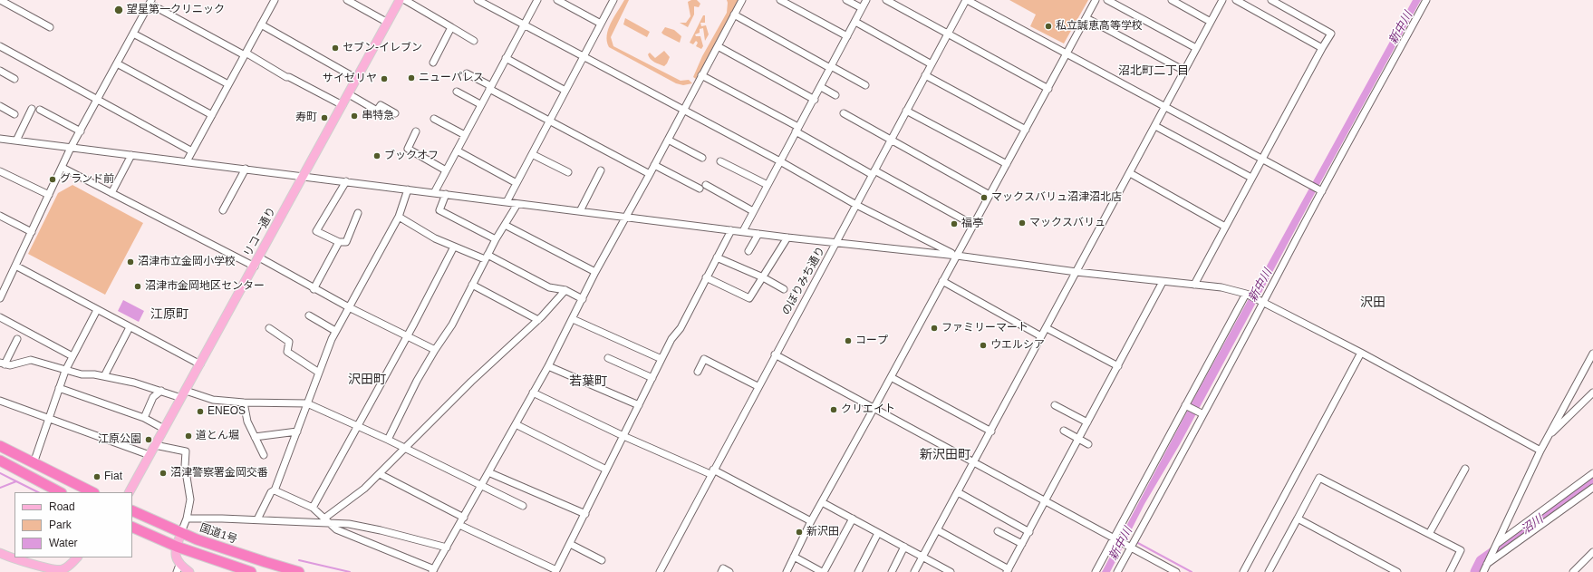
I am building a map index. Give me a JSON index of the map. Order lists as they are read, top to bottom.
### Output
{
  "streets": {
    "highway": ["国道1号"],
    "main road": ["リコー通り"],
    "street": ["のぼりみち通り"]
  },
  "districts": [
    "沼北町二丁目",
    "沢田",
    "江原町",
    "沢田町",
    "若葉町",
    "新沢田町"
  ],
  "water": ["新中川", "沼川"],
  "places": [
    "望星第一クリニック",
    "私立誠恵高等学校",
    "セブン-イレブン",
    "ニューパレス",
    "サイゼリヤ",
    "串特急",
    "寿町",
    "ブックオフ",
    "グランド前",
    "マックスバリュ沼津沼北店",
    "マックスバリュ",
    "福亭",
    "沼津市立金岡小学校",
    "沼津市金岡地区センター",
    "ファミリーマート",
    "コープ",
    "ウエルシア",
    "クリエイト",
    "ENEOS",
    "道とん堀",
    "江原公園",
    "沼津警察署金岡交番",
    "Fiat",
    "新沢田"
  ],
  "legend": ["Road", "Park", "Water"]
}
